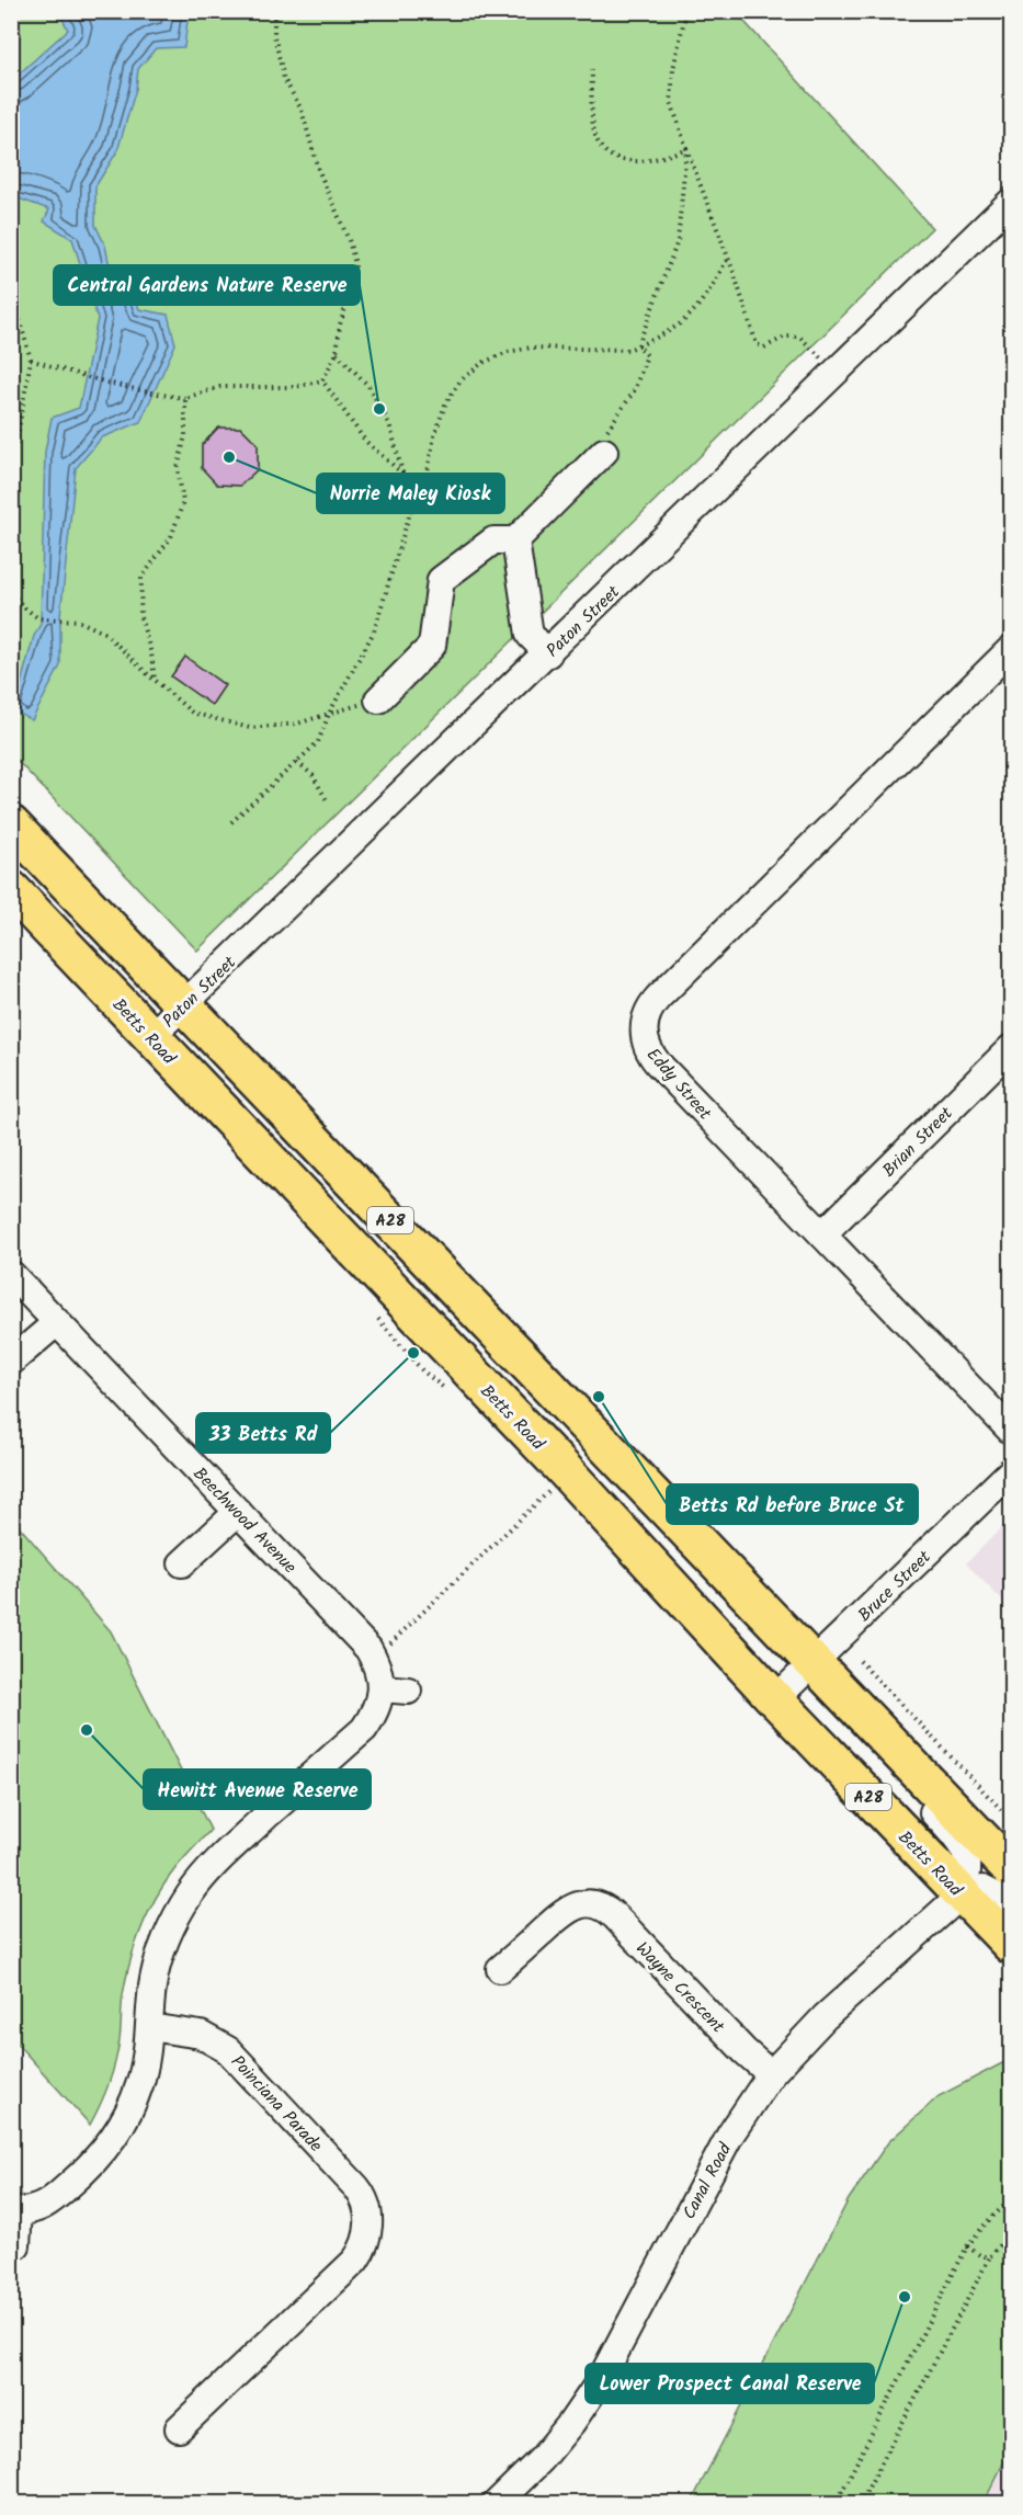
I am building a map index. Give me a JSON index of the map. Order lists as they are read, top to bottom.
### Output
{
  "streets": {
    "highway": ["Betts Road", "A28"],
    "street": [
      "Paton Street",
      "Eddy Street",
      "Brian Street",
      "Beechwood Avenue",
      "Bruce Street",
      "Wayne Crescent",
      "Poinciana Parade",
      "Canal Road"
    ]
  },
  "crossings": [
    ["Paton Street", "Betts Road"],
    ["Paton Street", "A28"],
    ["Betts Road", "Bruce Street"],
    ["Betts Road", "Canal Road"],
    ["Eddy Street", "Brian Street"],
    ["A28", "Bruce Street"],
    ["Wayne Crescent", "Canal Road"]
  ],
  "places": [
    "Central Gardens Nature Reserve",
    "Norrie Maley Kiosk",
    "33 Betts Rd",
    "Betts Rd before Bruce St",
    "Hewitt Avenue Reserve",
    "Lower Prospect Canal Reserve"
  ]
}
